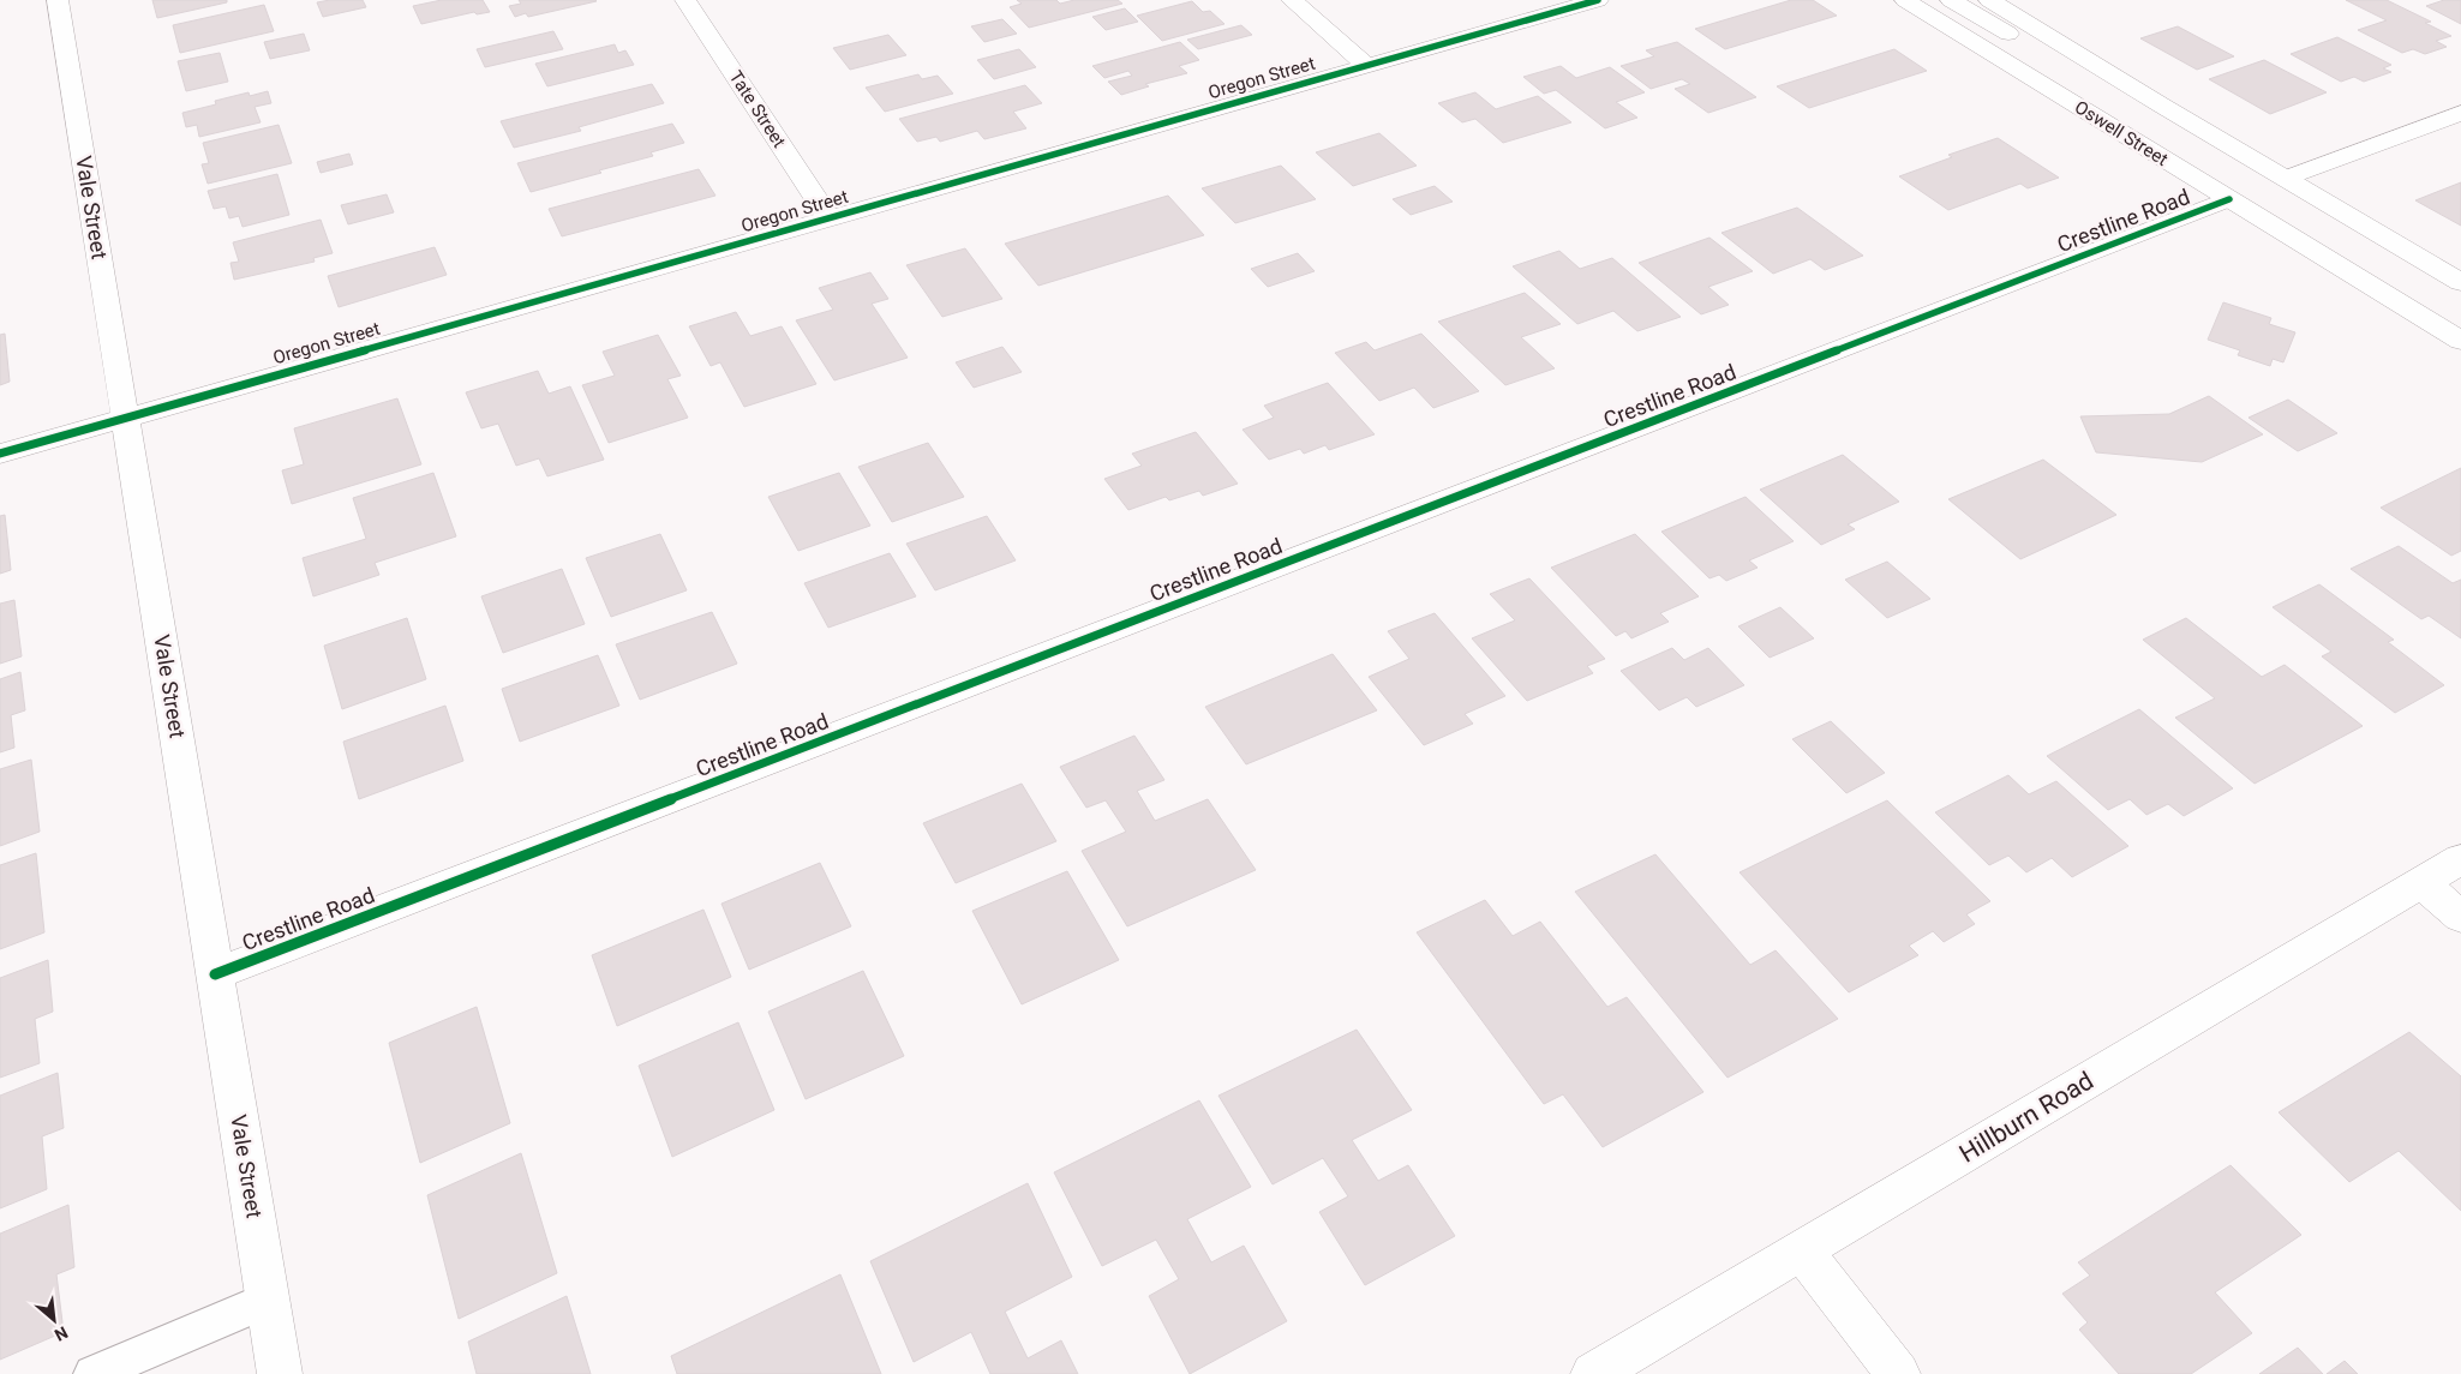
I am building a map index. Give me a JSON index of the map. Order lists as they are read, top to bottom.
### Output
{
  "streets": {
    "street": [
      "Oregon Street",
      "Tate Street",
      "Oswell Street",
      "Vale Street",
      "Crestline Road",
      "Hillburn Road"
    ]
  },
  "crossings": [
    ["Oregon Street", "Tate Street"],
    ["Oregon Street", "Vale Street"],
    ["Oswell Street", "Crestline Road"],
    ["Vale Street", "Crestline Road"]
  ],
  "north": "bottom right"
}
